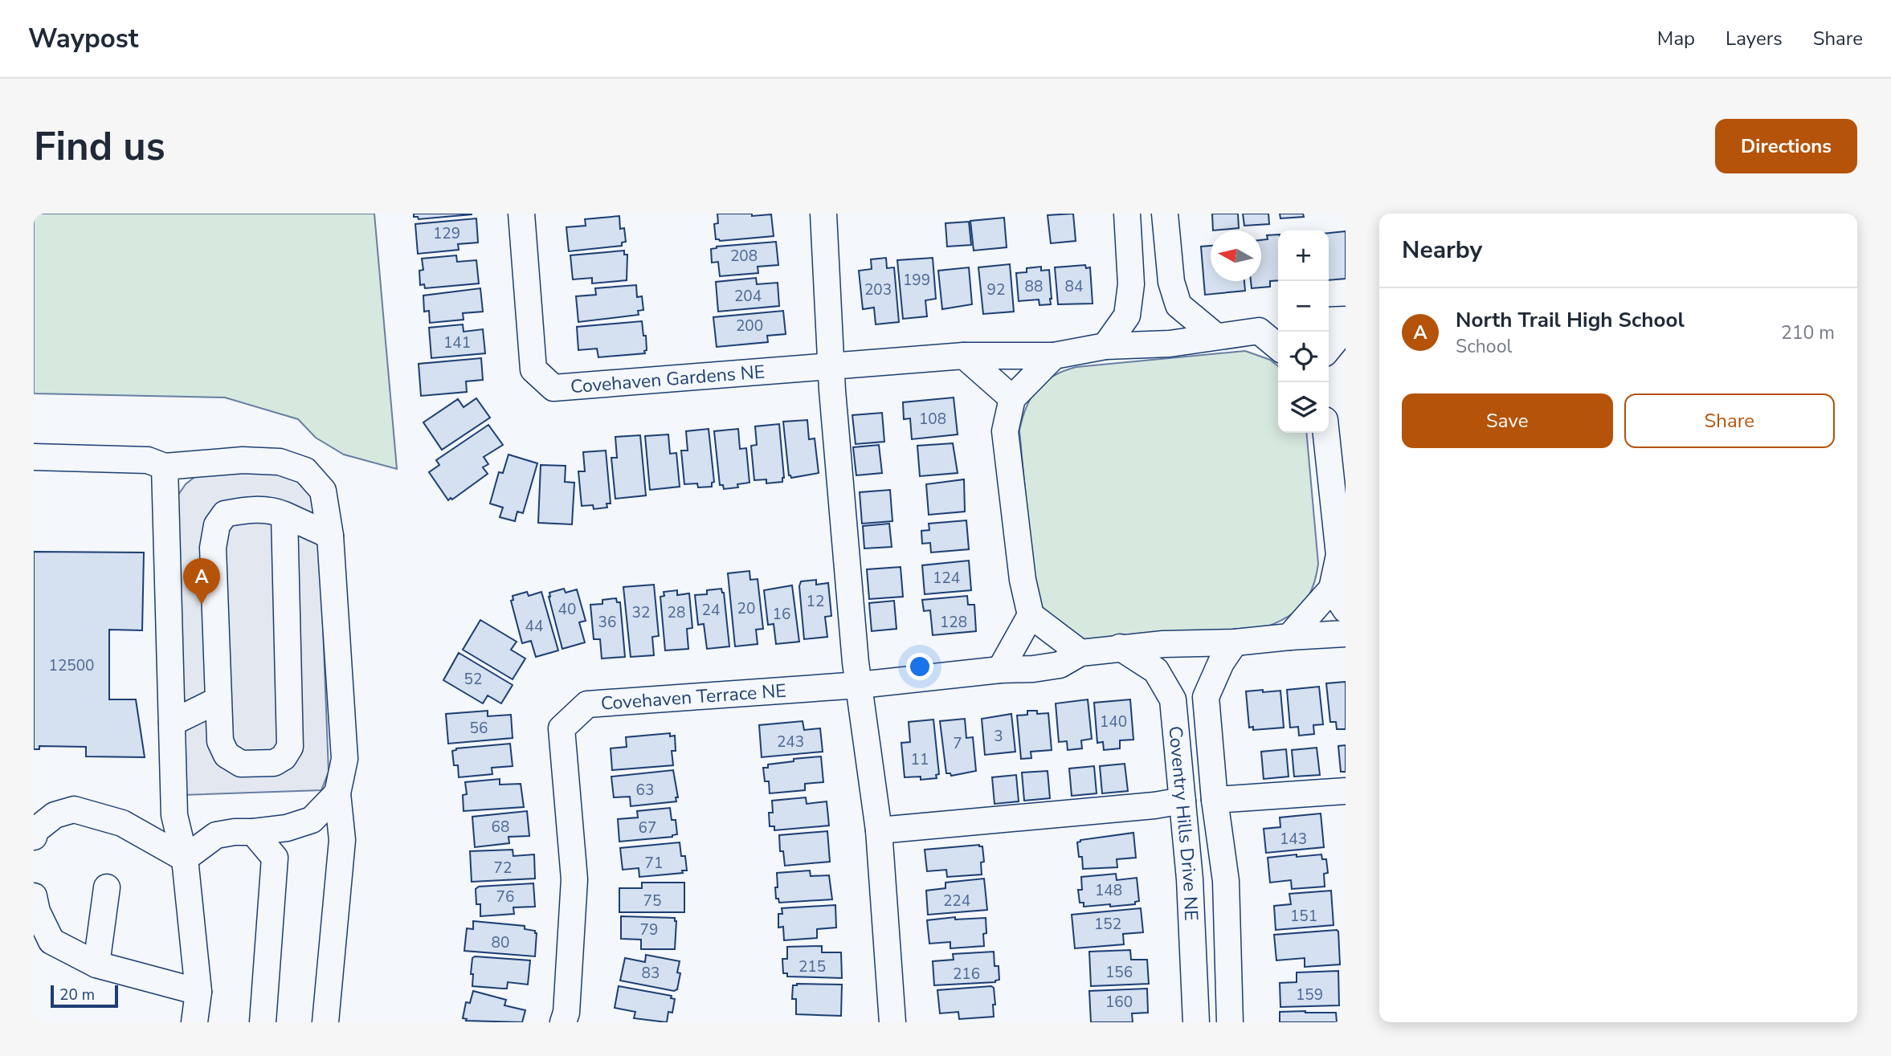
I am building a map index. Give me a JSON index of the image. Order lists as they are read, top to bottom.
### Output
{
  "streets": {
    "street": ["Covehaven Gardens NE", "Covehaven Terrace NE", "Coventry Hills Drive NE"]
  },
  "house_numbers": [
    "129",
    "208",
    "199",
    "88",
    "84",
    "203",
    "92",
    "204",
    "200",
    "141",
    "108",
    "124",
    "12",
    "20",
    "40",
    "24",
    "32",
    "28",
    "16",
    "36",
    "128",
    "44",
    "12500",
    "52",
    "140",
    "56",
    "3",
    "243",
    "7",
    "11",
    "63",
    "68",
    "67",
    "143",
    "71",
    "72",
    "148",
    "76",
    "75",
    "224",
    "151",
    "152",
    "79",
    "80",
    "215",
    "156",
    "83",
    "216",
    "159",
    "160"
  ],
  "scale_bar": "20 m",
  "north": "left",
  "page": {
    "header": "Waypost",
    "nav": ["Map", "Layers", "Share"],
    "buttons": [
      "Directions",
      ["Save", "Share"]
    ],
    "title": "Find us",
    "heading": "Nearby",
    "map_buttons": ["+", "−"],
    "list": [
      {
        "mark": "A",
        "name": "North Trail High School",
        "note": "School",
        "value": "210 m"
      }
    ],
    "pins": "A",
    "scale": "20 m"
  }
}
